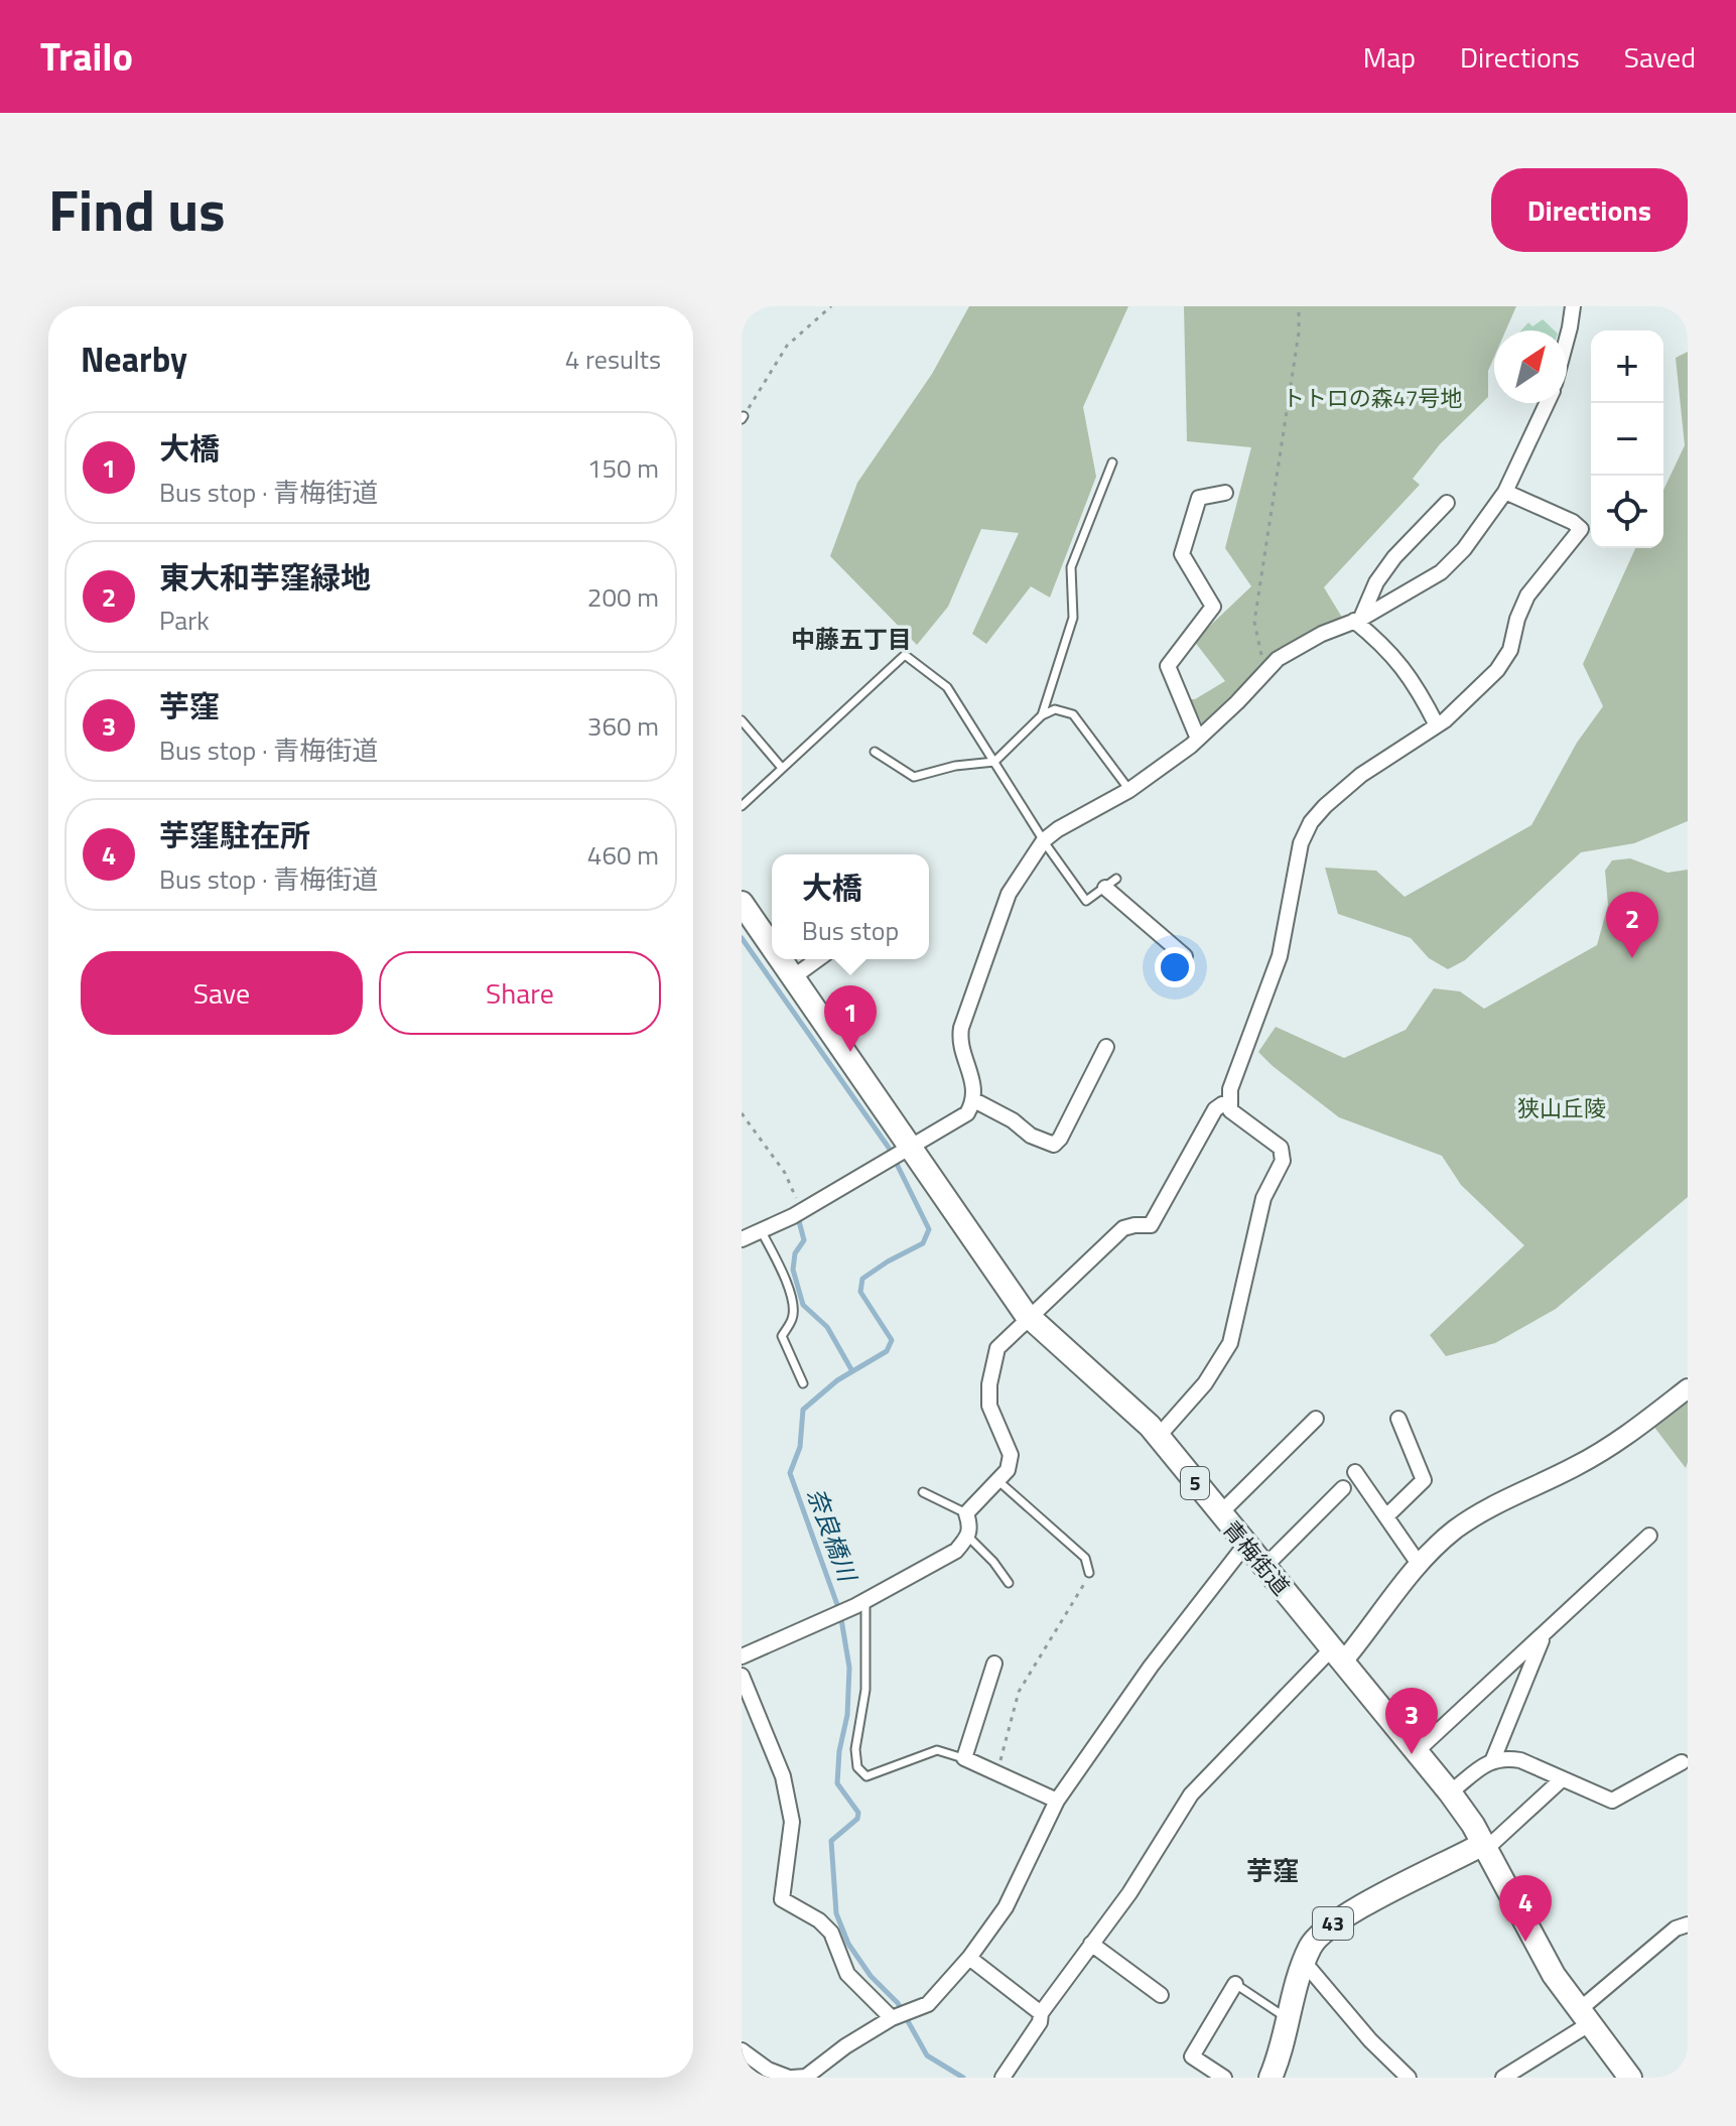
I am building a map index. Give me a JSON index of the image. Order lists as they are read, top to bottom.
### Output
{
  "streets": {
    "main road": ["5", "青梅街道", "43"]
  },
  "crossings": [
    ["青梅街道", "43"]
  ],
  "districts": ["中藤五丁目", "芋窪"],
  "water": ["奈良橋川"],
  "parks": ["トトロの森47号地", "狭山丘陵"],
  "north": "top right",
  "page": {
    "header": "Trailo",
    "nav": ["Map", "Directions", "Saved"],
    "title": "Find us",
    "buttons": [
      "Directions",
      ["Save", "Share"]
    ],
    "heading": ["Nearby", "4 results"],
    "map_buttons": ["+", "−"],
    "list": [
      {
        "mark": "1",
        "name": "大橋",
        "note": "Bus stop · 青梅街道",
        "value": "150 m"
      },
      {
        "mark": "2",
        "name": "東大和芋窪緑地",
        "note": "Park",
        "value": "200 m"
      },
      {
        "mark": "3",
        "name": "芋窪",
        "note": "Bus stop · 青梅街道",
        "value": "360 m"
      },
      {
        "mark": "4",
        "name": "芋窪駐在所",
        "note": "Bus stop · 青梅街道",
        "value": "460 m"
      }
    ],
    "popup": ["大橋", "Bus stop"],
    "pins": [
      "2",
      "1",
      "3",
      "4"
    ]
  }
}
